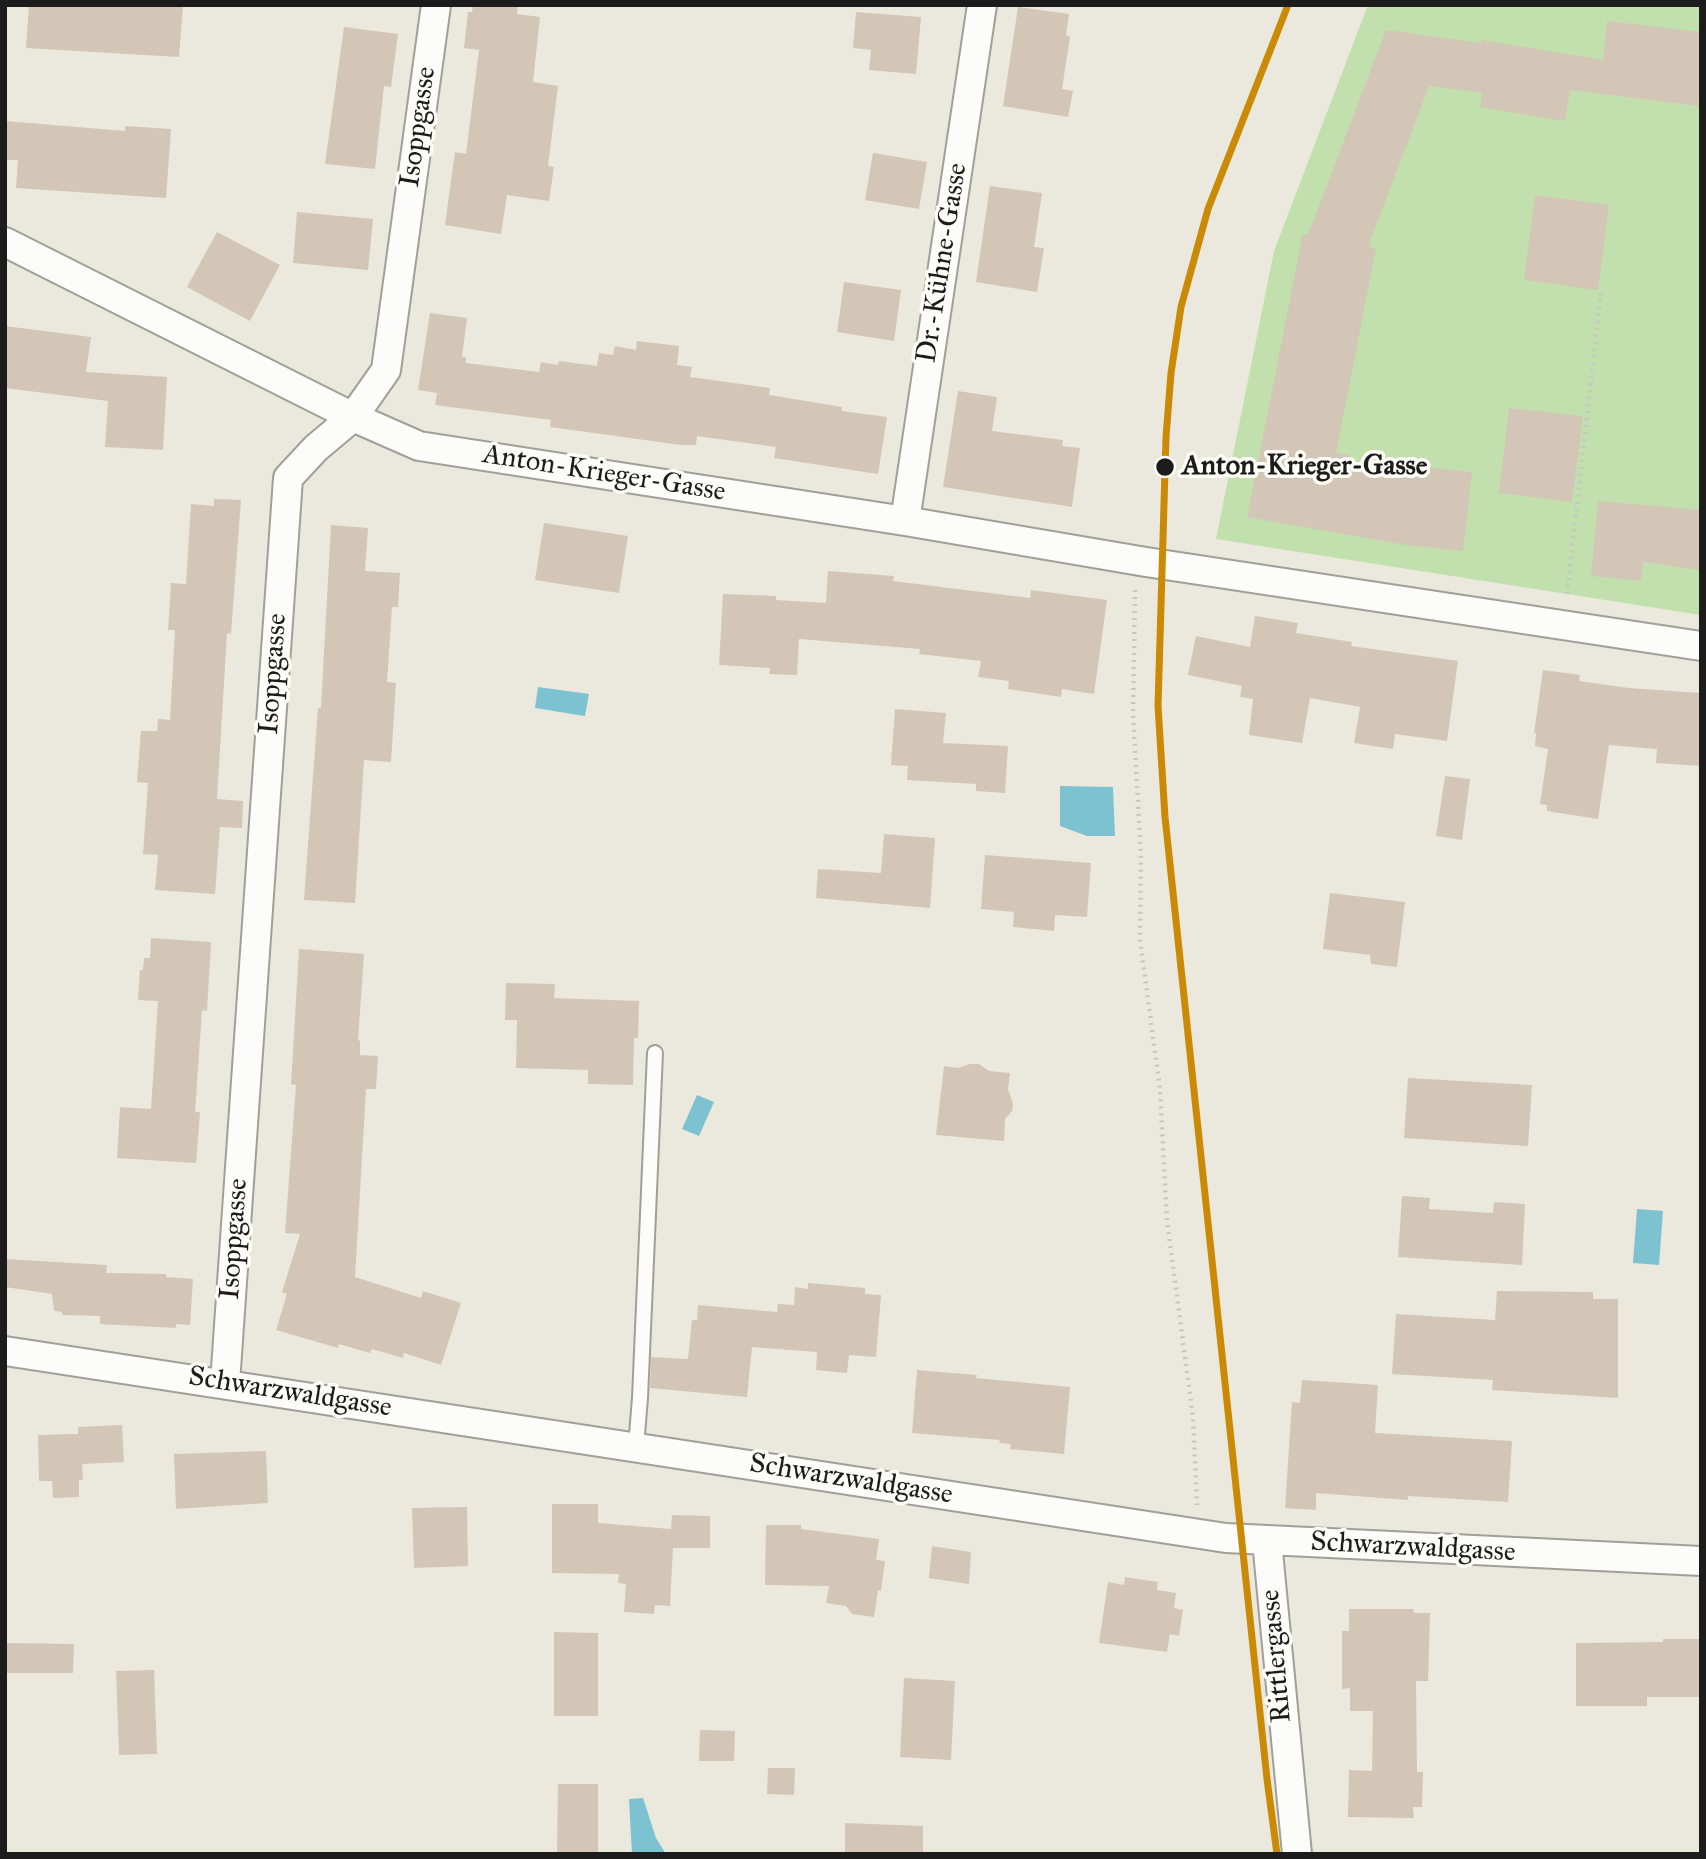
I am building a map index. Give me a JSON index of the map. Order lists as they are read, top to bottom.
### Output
{
  "streets": {
    "street": [
      "Isoppgasse",
      "Dr.-Kühne-Gasse",
      "Anton-Krieger-Gasse",
      "Schwarzwaldgasse",
      "Rittlergasse"
    ]
  },
  "crossings": [
    ["Isoppgasse", "Anton-Krieger-Gasse"],
    ["Isoppgasse", "Schwarzwaldgasse"],
    ["Dr.-Kühne-Gasse", "Anton-Krieger-Gasse"],
    ["Schwarzwaldgasse", "Rittlergasse"]
  ],
  "places": ["Anton-Krieger-Gasse"]
}
